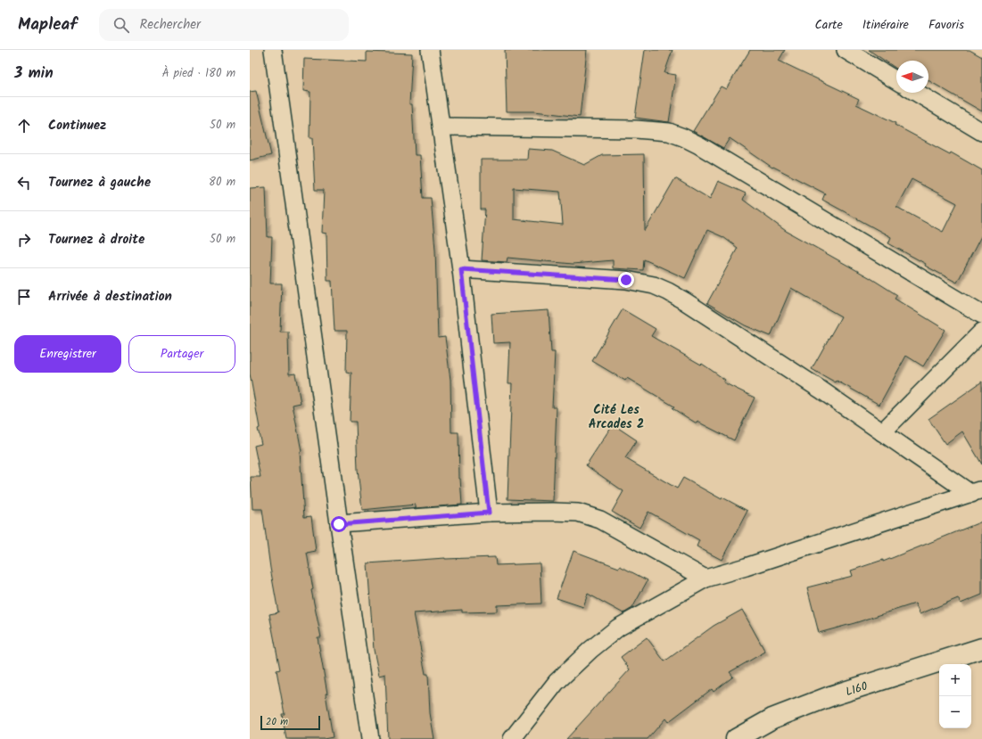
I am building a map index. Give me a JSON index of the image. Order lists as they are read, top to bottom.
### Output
{
  "streets": {
    "street": ["L160"]
  },
  "districts": ["Cité Les Arcades 2"],
  "scale_bar": "20 m",
  "north": "left",
  "page": {
    "header": "Mapleaf",
    "search": "Rechercher",
    "nav": ["Carte", "Itinéraire", "Favoris"],
    "heading": ["3 min", "À pied · 180 m"],
    "list": [
      ["Continuez", "50 m"],
      ["Tournez à gauche", "80 m"],
      ["Tournez à droite", "50 m"],
      "Arrivée à destination"
    ],
    "buttons": ["Enregistrer", "Partager"],
    "map_buttons": ["+", "−"],
    "scale": "20 m"
  }
}
